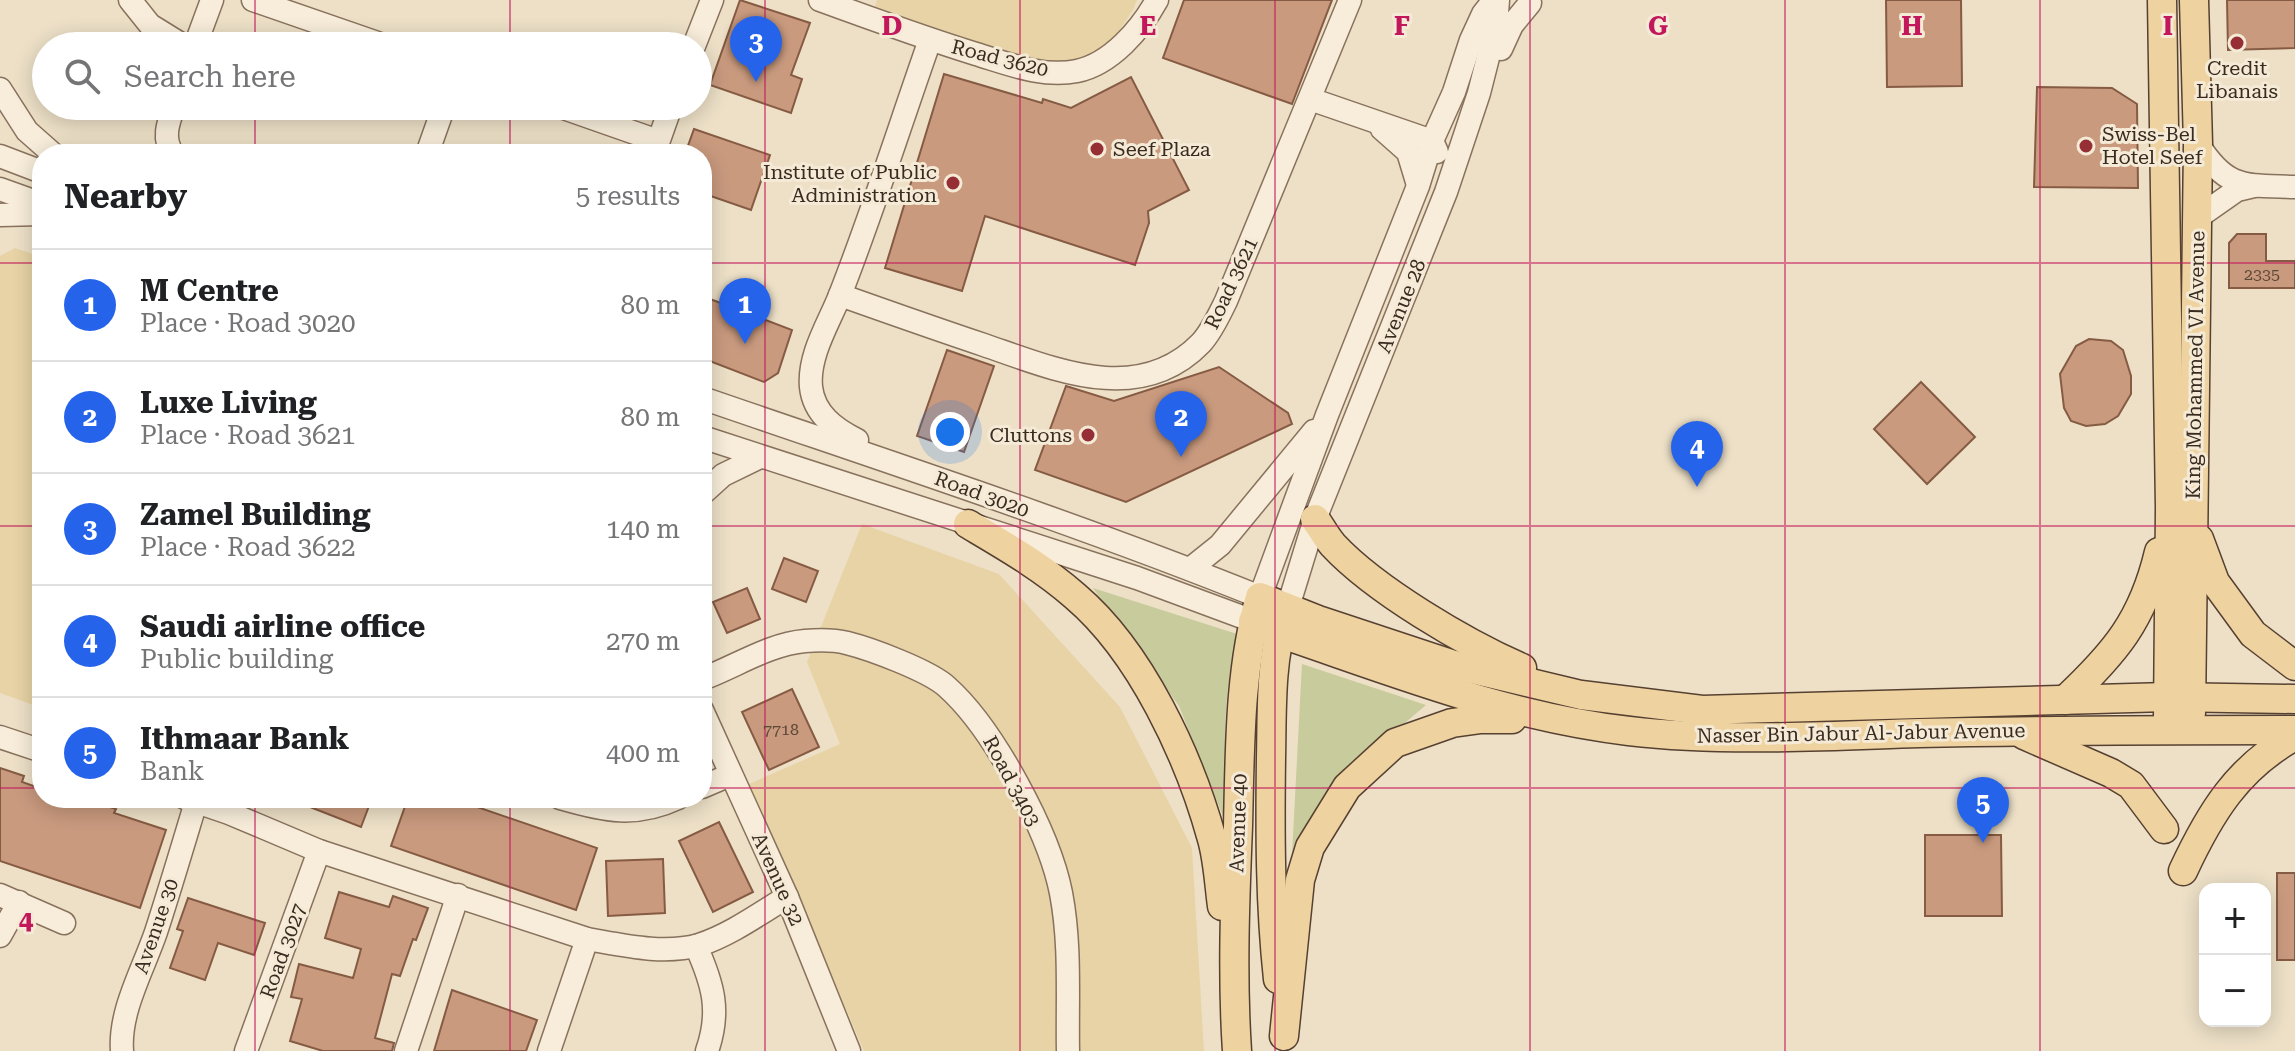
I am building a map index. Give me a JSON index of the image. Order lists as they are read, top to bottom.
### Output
{
  "streets": {
    "main road": ["King Mohammed VI Avenue", "Nasser Bin Jabur Al-Jabur Avenue", "Avenue 40"],
    "street": [
      "Road 3620",
      "Road 3621",
      "Avenue 28",
      "Road 3020",
      "Road 3403",
      "Avenue 32",
      "Avenue 30",
      "Road 3027"
    ]
  },
  "crossings": [
    ["Avenue 28", "Road 3020"],
    ["Avenue 28", "Nasser Bin Jabur Al-Jabur Avenue"],
    ["Avenue 28", "Avenue 40"],
    ["King Mohammed VI Avenue", "Nasser Bin Jabur Al-Jabur Avenue"],
    ["Road 3020", "Nasser Bin Jabur Al-Jabur Avenue"],
    ["Road 3020", "Avenue 40"],
    ["Nasser Bin Jabur Al-Jabur Avenue", "Avenue 40"]
  ],
  "places": [
    "Credit Libanais",
    "Swiss-Bel Hotel Seef",
    "Seef Plaza",
    "Institute of Public Administration",
    "Cluttons"
  ],
  "house_numbers": ["2335", "7718"],
  "page": {
    "pins": [
      "3",
      "1",
      "2",
      "4",
      "5"
    ],
    "search": "Search here",
    "heading": ["Nearby", "5 results"],
    "list": [
      {
        "mark": "1",
        "name": "M Centre",
        "note": "Place · Road 3020",
        "value": "80 m"
      },
      {
        "mark": "2",
        "name": "Luxe Living",
        "note": "Place · Road 3621",
        "value": "80 m"
      },
      {
        "mark": "3",
        "name": "Zamel Building",
        "note": "Place · Road 3622",
        "value": "140 m"
      },
      {
        "mark": "4",
        "name": "Saudi airline office",
        "note": "Public building",
        "value": "270 m"
      },
      {
        "mark": "5",
        "name": "Ithmaar Bank",
        "note": "Bank",
        "value": "400 m"
      }
    ],
    "map_buttons": ["+", "−"]
  },
  "grid": {
    "columns": [
      "D",
      "E",
      "F",
      "G",
      "H",
      "I"
    ],
    "rows": ["4"]
  }
}
